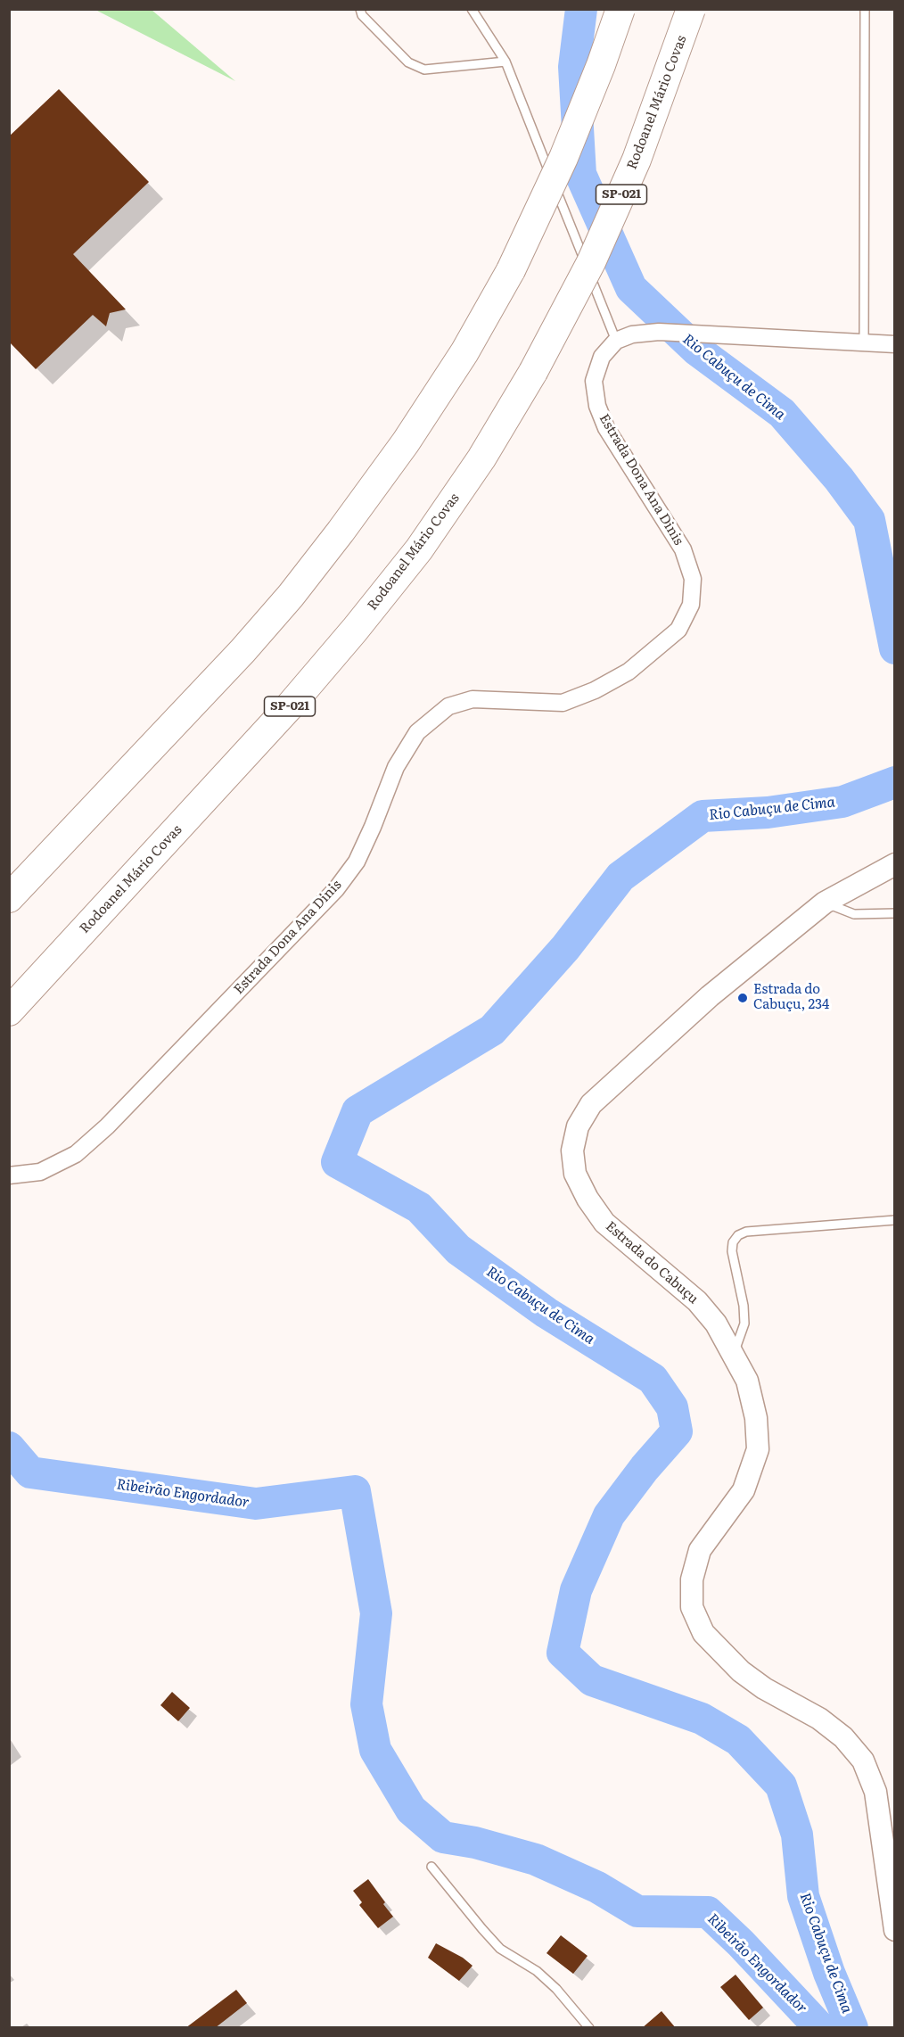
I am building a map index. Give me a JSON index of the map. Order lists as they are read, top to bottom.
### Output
{
  "streets": {
    "highway": ["Rodoanel Mário Covas", "SP-021"],
    "main road": ["Estrada do Cabuçu"],
    "street": ["Estrada Dona Ana Dinis"]
  },
  "water": ["Rio Cabuçu de Cima", "Ribeirão Engordador"],
  "places": ["Estrada do Cabuçu, 234"]
}
